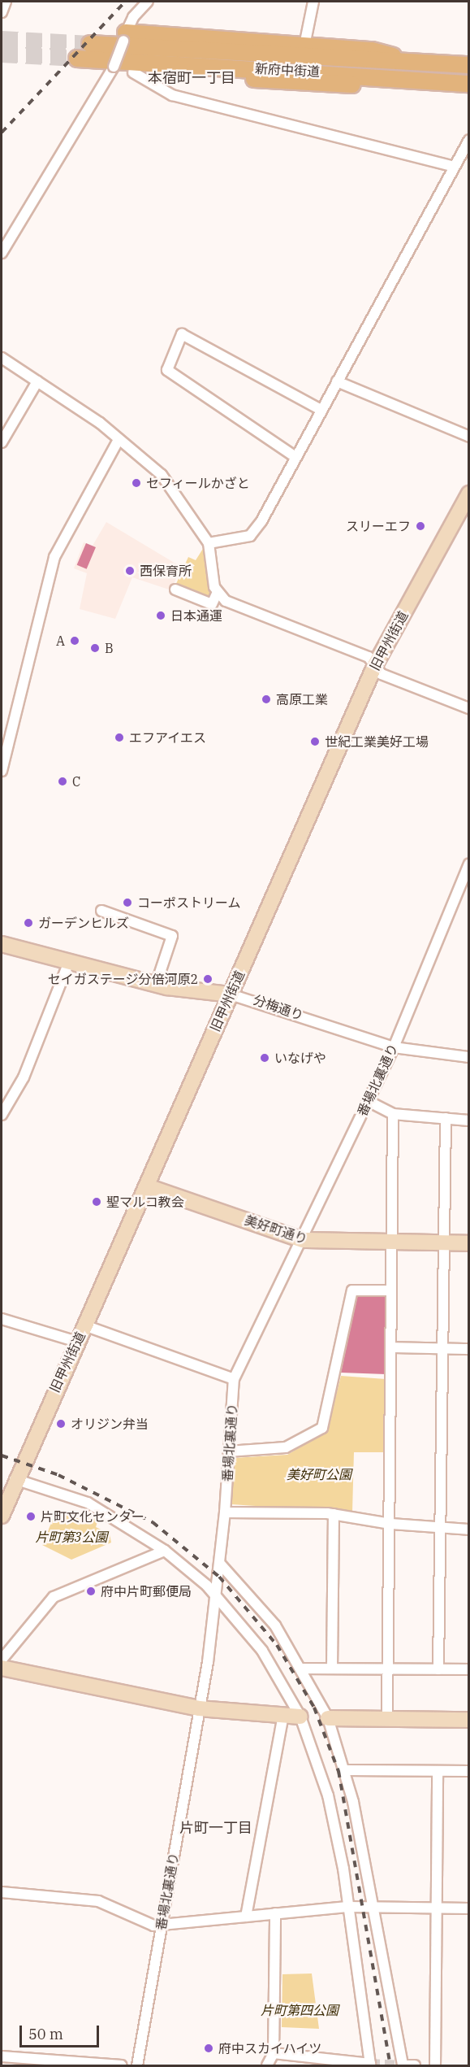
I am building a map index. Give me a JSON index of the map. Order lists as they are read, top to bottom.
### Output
{
  "streets": {
    "main road": [
      "新府中街道",
      "旧甲州街道",
      "分梅通り",
      "美好町通り"
    ],
    "street": ["番場北裏通り"]
  },
  "crossings": [
    ["旧甲州街道", "分梅通り"],
    ["旧甲州街道", "美好町通り"],
    ["分梅通り", "番場北裏通り"],
    ["番場北裏通り", "美好町通り"]
  ],
  "districts": ["本宿町一丁目", "片町一丁目"],
  "parks": ["美好町公園", "片町第3公園", "片町第四公園"],
  "places": [
    "セフィールかざと",
    "スリーエフ",
    "西保育所",
    "日本通運",
    "A",
    "B",
    "高原工業",
    "エフアイエス",
    "世紀工業美好工場",
    "C",
    "コーポストリーム",
    "ガーデンヒルズ",
    "セイガステージ分倍河原2",
    "いなげや",
    "聖マルコ教会",
    "オリジン弁当",
    "片町文化センター",
    "府中片町郵便局",
    "府中スカイハイツ"
  ],
  "scale_bar": "50 m"
}
